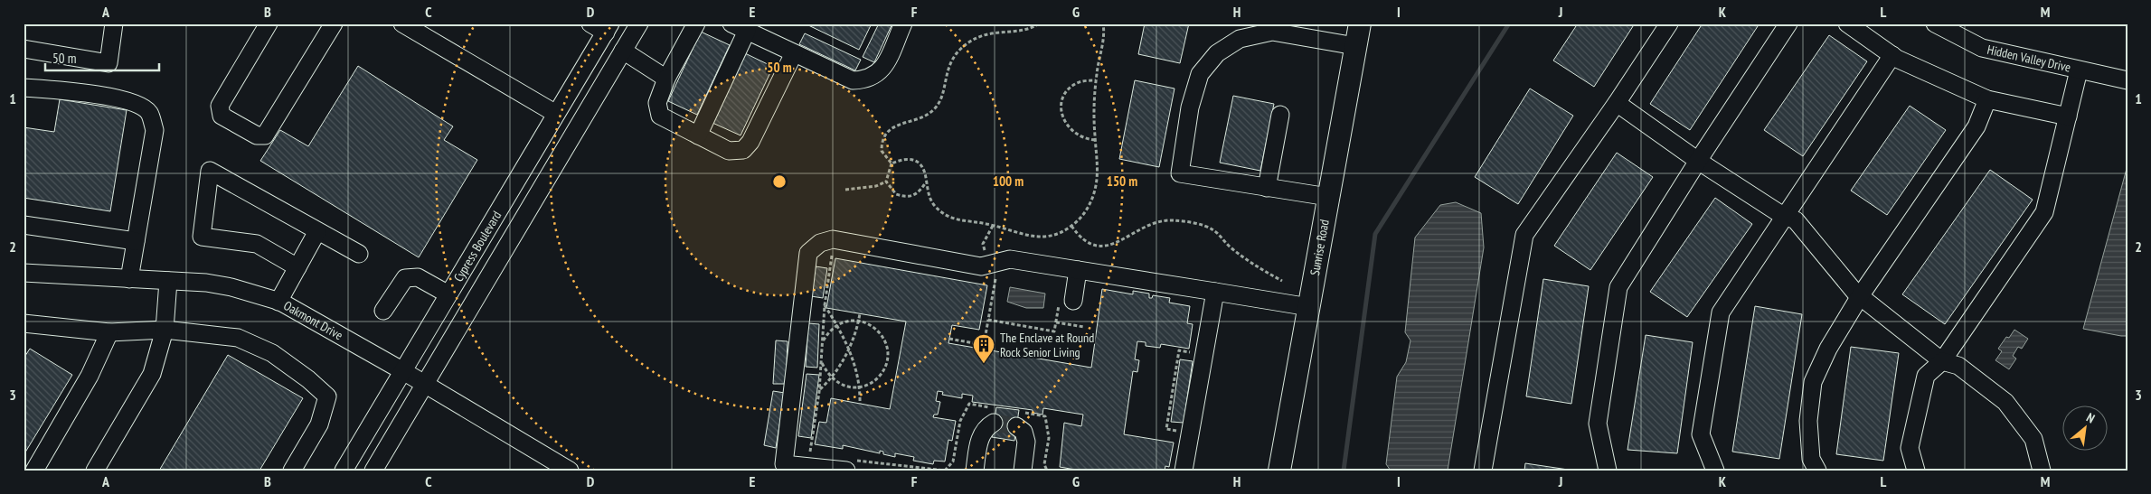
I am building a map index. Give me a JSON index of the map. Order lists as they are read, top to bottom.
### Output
{
  "streets": {
    "main road": ["Sunrise Road"],
    "street": ["Hidden Valley Drive", "Cypress Boulevard", "Oakmont Drive"]
  },
  "crossings": [
    ["Cypress Boulevard", "Oakmont Drive"]
  ],
  "places": {
    "building": ["The Enclave at Round Rock Senior Living"]
  },
  "scale_bar": "50 m",
  "north": "top right",
  "grid": {
    "columns": [
      "A",
      "B",
      "C",
      "D",
      "E",
      "F",
      "G",
      "H",
      "I",
      "J",
      "K",
      "L",
      "M"
    ],
    "rows": ["1", "2", "3"]
  },
  "rings": ["50 m", "100 m", "150 m"]
}
